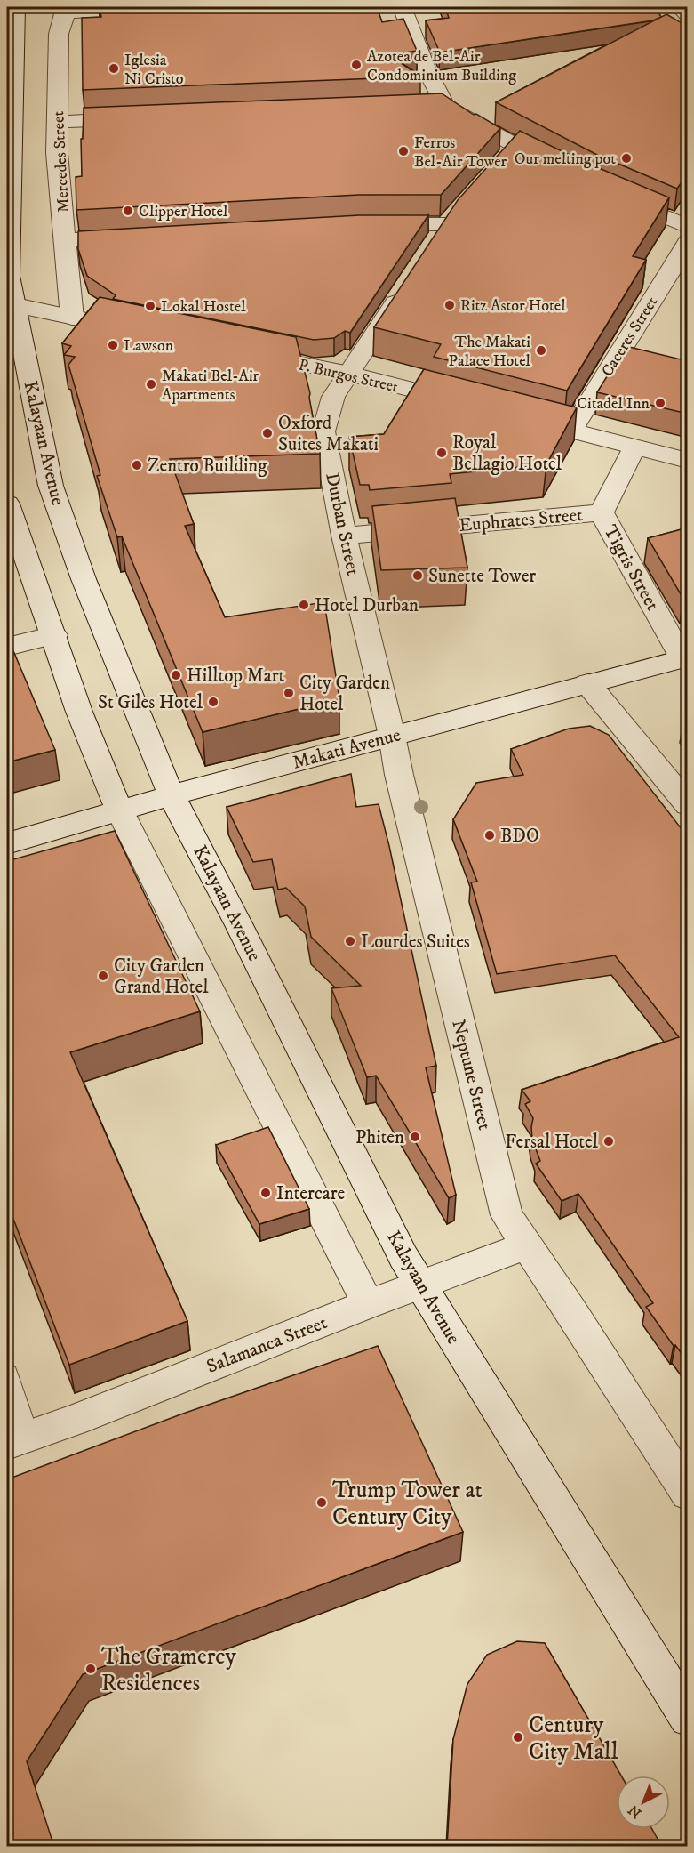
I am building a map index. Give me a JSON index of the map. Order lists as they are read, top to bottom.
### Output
{
  "streets": {
    "street": [
      "Mercedes Street",
      "Caceres Street",
      "P. Burgos Street",
      "Kalayaan Avenue",
      "Euphrates Street",
      "Durban Street",
      "Tigris Street",
      "Makati Avenue",
      "Neptune Street",
      "Salamanca Street"
    ]
  },
  "crossings": [
    ["P. Burgos Street", "Durban Street"],
    ["Kalayaan Avenue", "Makati Avenue"],
    ["Kalayaan Avenue", "Salamanca Street"],
    ["Euphrates Street", "Durban Street"],
    ["Euphrates Street", "Tigris Street"],
    ["Durban Street", "Makati Avenue"],
    ["Durban Street", "Neptune Street"],
    ["Tigris Street", "Makati Avenue"],
    ["Makati Avenue", "Neptune Street"],
    ["Neptune Street", "Salamanca Street"]
  ],
  "places": [
    "Azotea de Bel-Air Condominium Building",
    "Iglesia Ni Cristo",
    "Ferros Bel-Air Tower",
    "Our melting pot",
    "Clipper Hotel",
    "Ritz Astor Hotel",
    "Lokal Hostel",
    "Lawson",
    "The Makati Palace Hotel",
    "Makati Bel-Air Apartments",
    "Citadel Inn",
    "Oxford Suites Makati",
    "Royal Bellagio Hotel",
    "Zentro Building",
    "Sunette Tower",
    "Hotel Durban",
    "Hilltop Mart",
    "City Garden Hotel",
    "St Giles Hotel",
    "BDO",
    "Lourdes Suites",
    "City Garden Grand Hotel",
    "Phiten",
    "Fersal Hotel",
    "Intercare",
    "Trump Tower at Century City",
    "The Gramercy Residences",
    "Century City Mall"
  ],
  "north": "bottom left"
}
